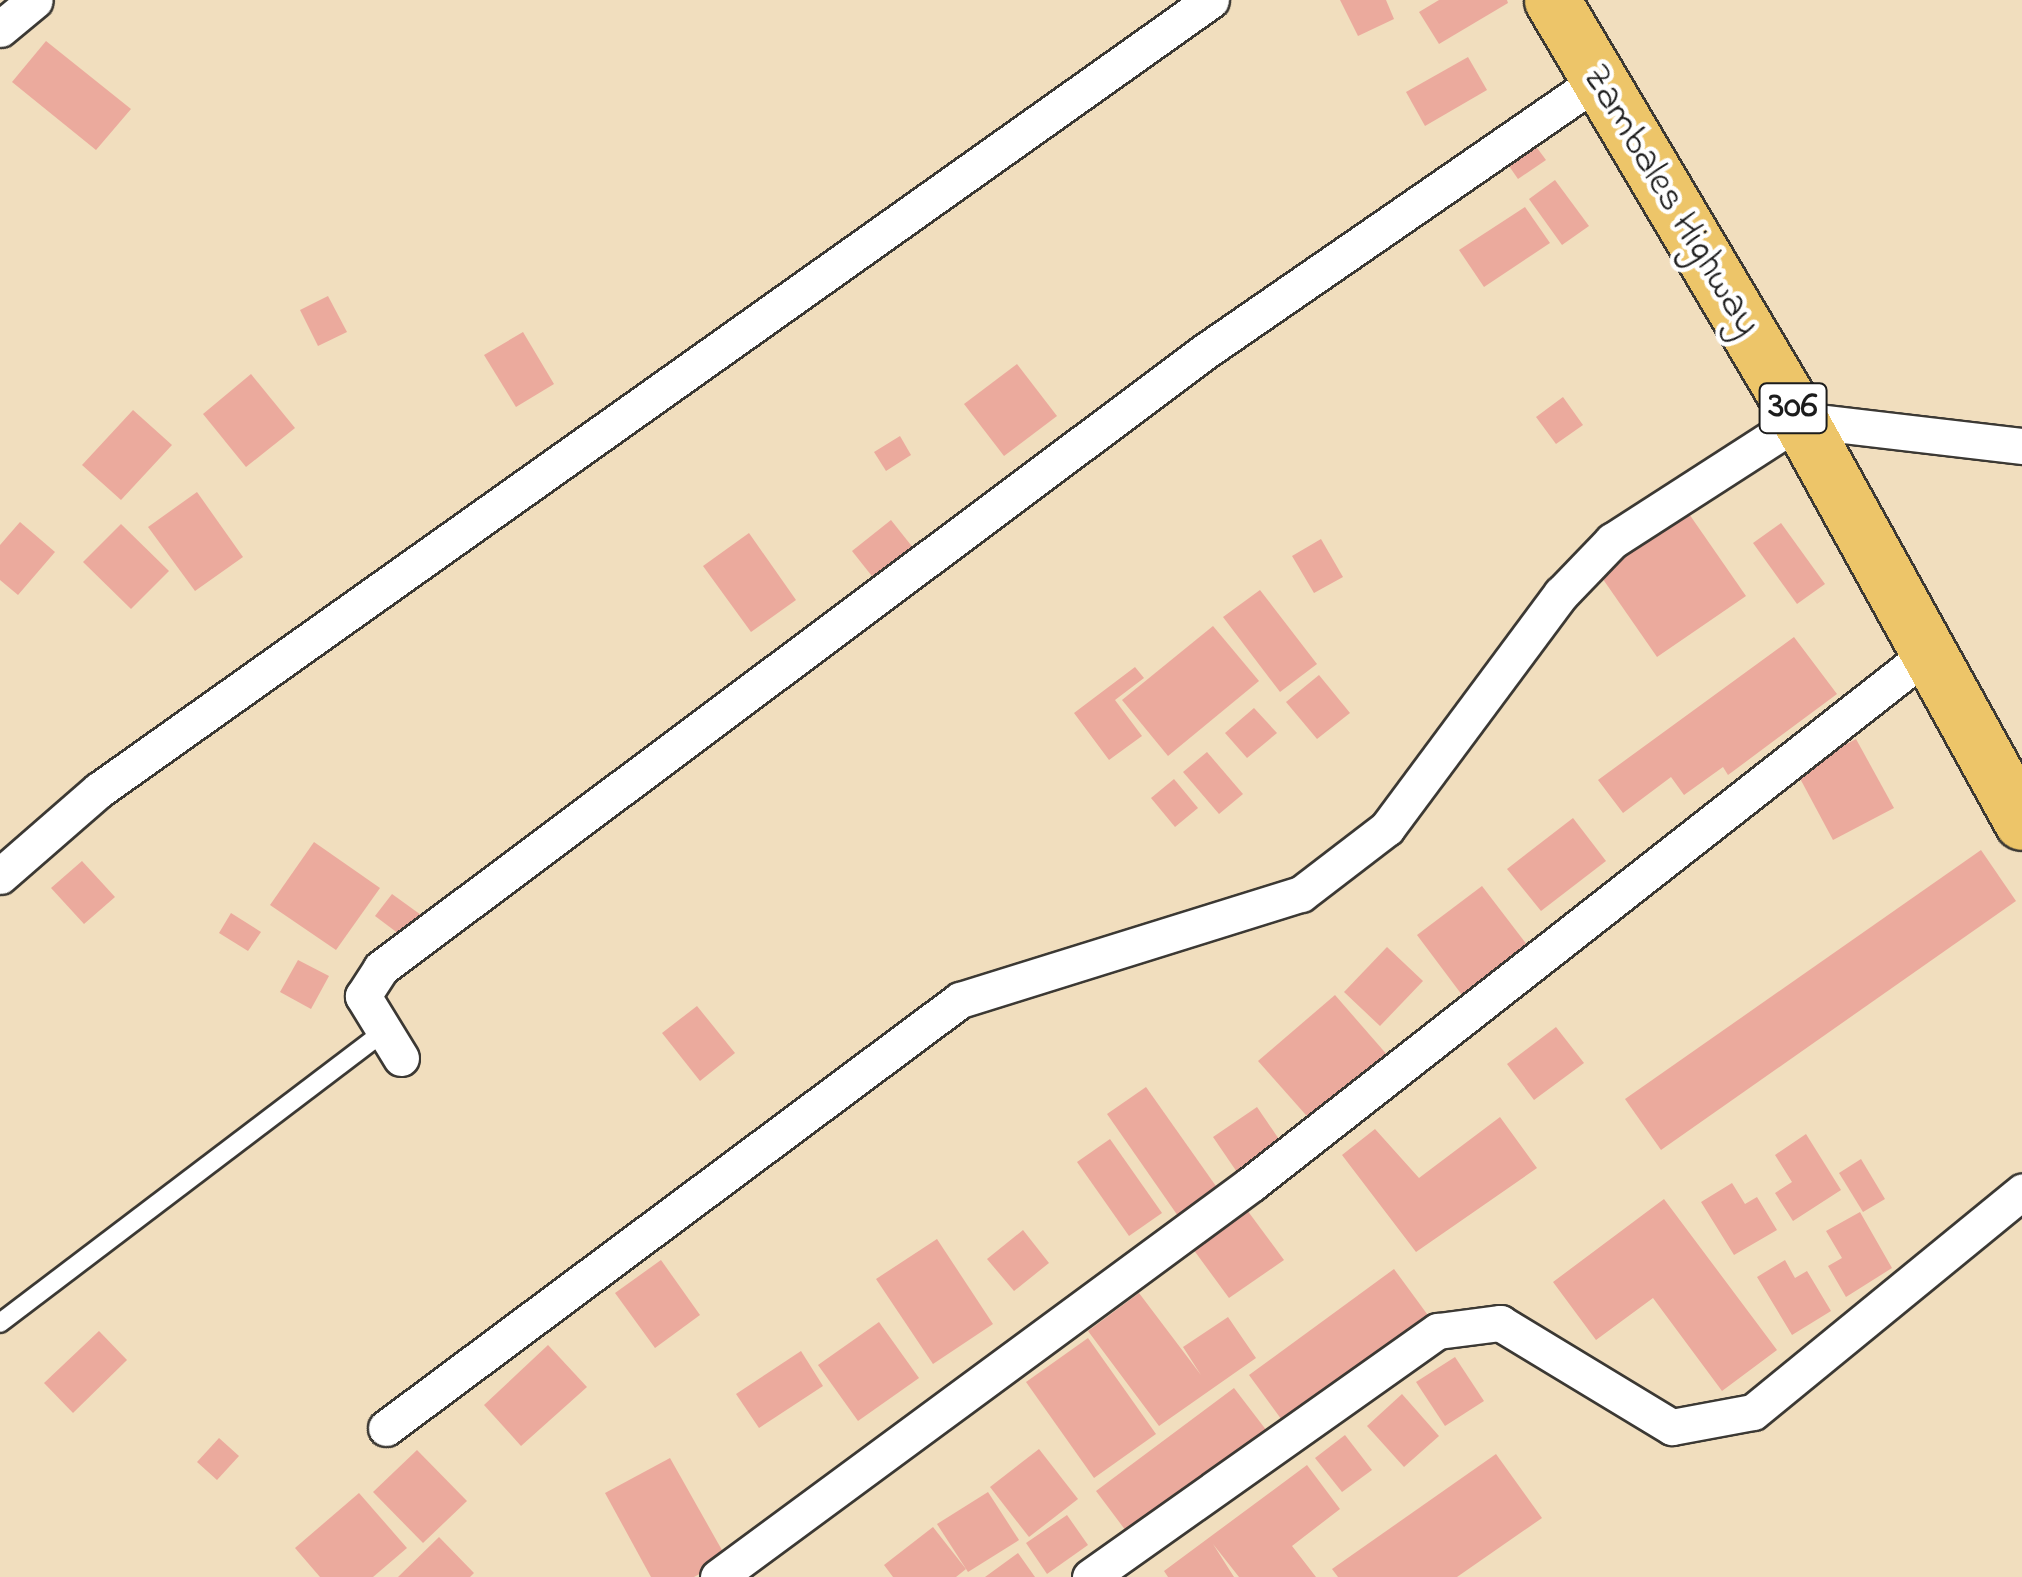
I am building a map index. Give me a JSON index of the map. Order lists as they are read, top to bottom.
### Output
{
  "streets": {
    "main road": ["Zambales Highway", "306"]
  }
}
